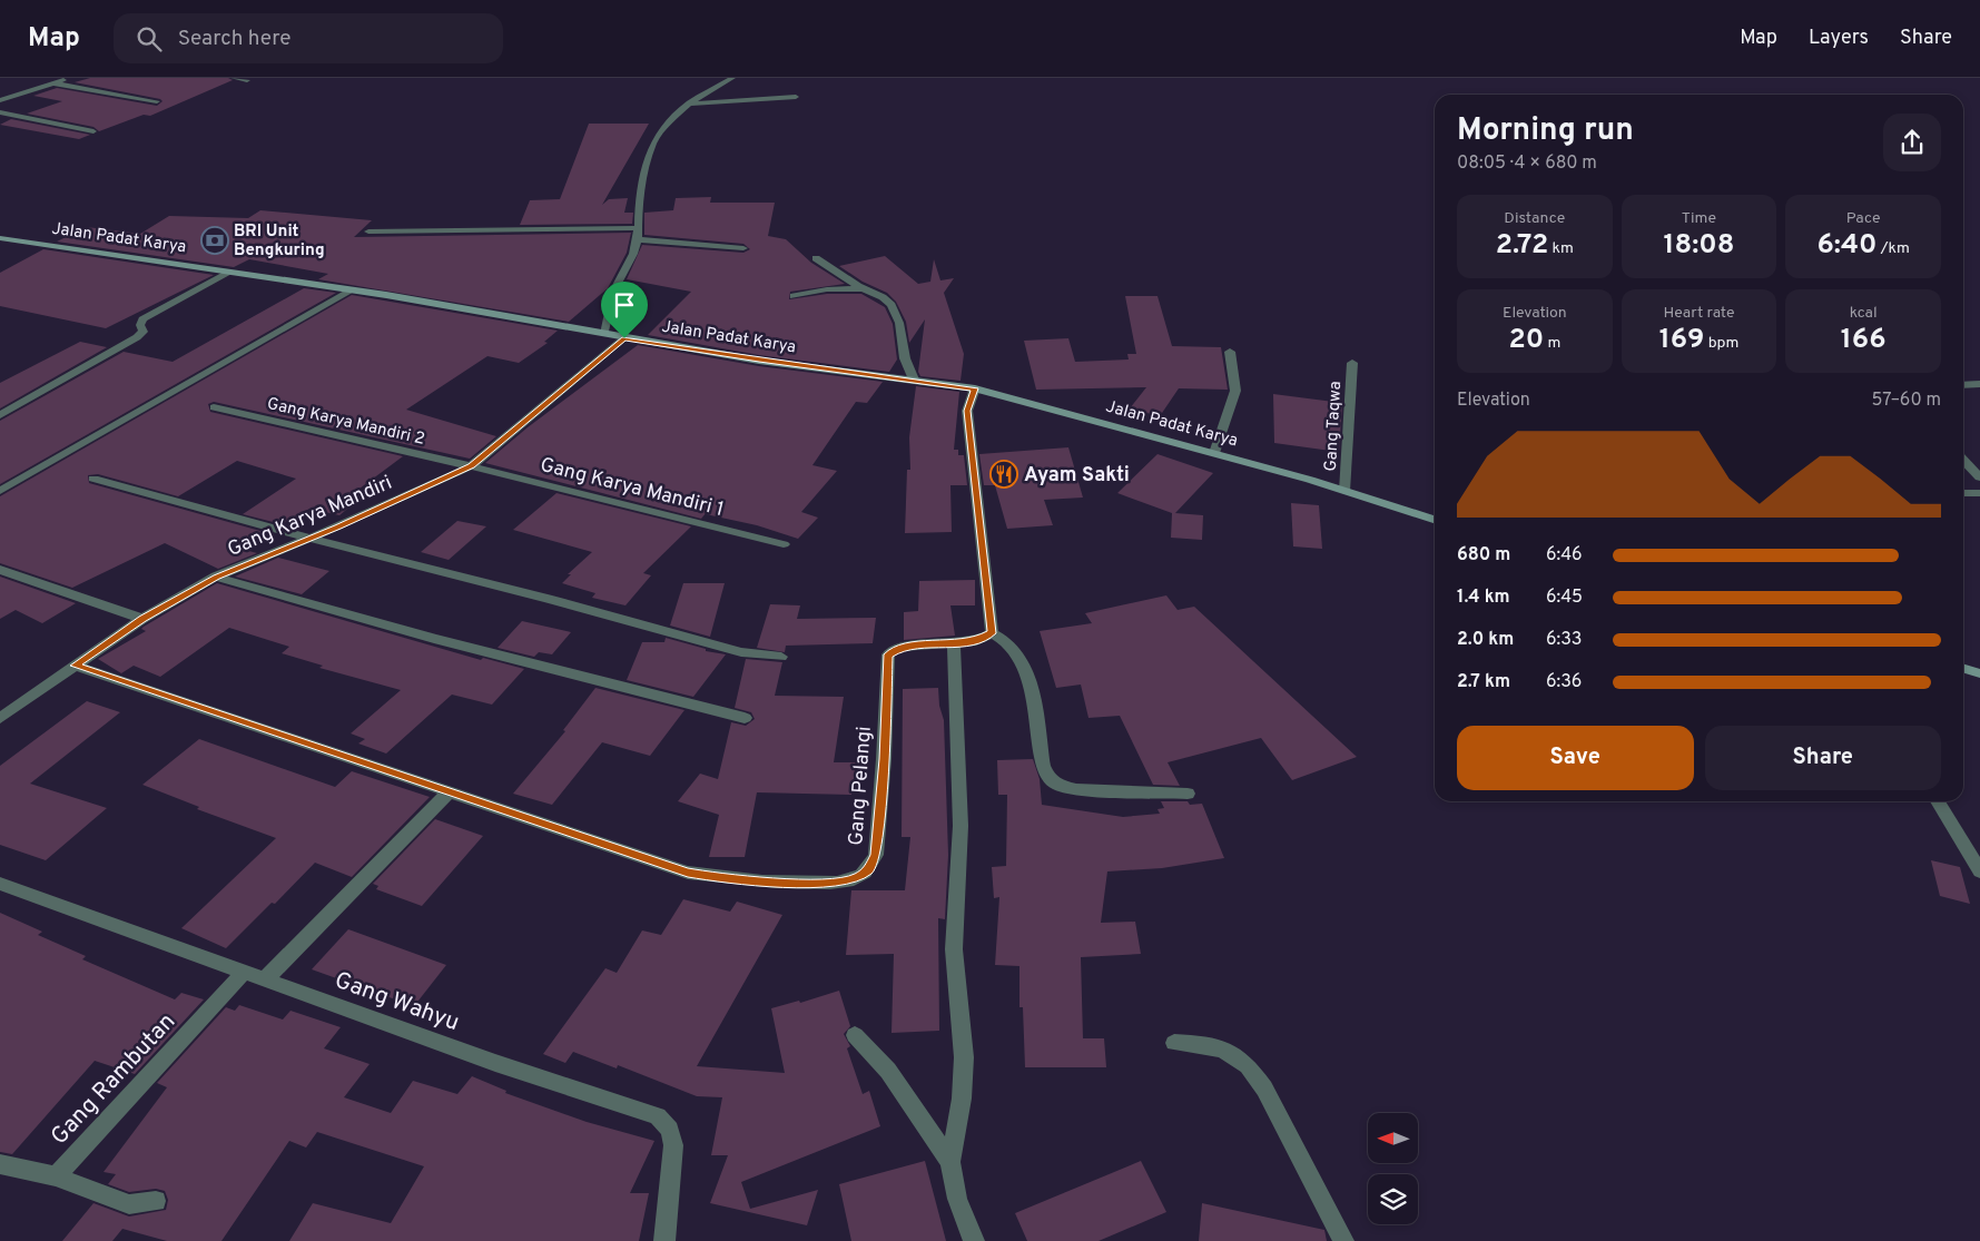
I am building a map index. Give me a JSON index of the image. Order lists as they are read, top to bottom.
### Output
{
  "streets": {
    "main road": ["Jalan Padat Karya"],
    "street": [
      "Gang Karya Mandiri 2",
      "Gang Taqwa",
      "Gang Karya Mandiri 1",
      "Gang Karya Mandiri",
      "Gang Pelangi",
      "Gang Wahyu",
      "Gang Rambutan"
    ]
  },
  "crossings": [
    ["Jalan Padat Karya", "Gang Taqwa"],
    ["Jalan Padat Karya", "Gang Karya Mandiri"],
    ["Gang Karya Mandiri 2", "Gang Karya Mandiri 1"],
    ["Gang Karya Mandiri 2", "Gang Karya Mandiri"],
    ["Gang Karya Mandiri 1", "Gang Karya Mandiri"],
    ["Gang Wahyu", "Gang Rambutan"]
  ],
  "places": {
    "bank": ["BRI Unit Bengkuring"],
    "restaurant": ["Ayam Sakti"]
  },
  "north": "left",
  "page": {
    "header": "Map",
    "search": "Search here",
    "nav": ["Map", "Layers", "Share"],
    "heading": ["Morning run", "08:05 · 4 × 680 m"],
    "stats": [
      ["Distance", "2.72 km"],
      ["Time", "18:08"],
      ["Pace", "6:40 /km"],
      ["Elevation", "20 m"],
      ["Heart rate", "169 bpm"],
      ["kcal", "166"]
    ],
    "chart": ["Elevation", "57–60 m"],
    "list": [
      {
        "name": "680 m",
        "note": "6:46"
      },
      {
        "name": "1.4 km",
        "note": "6:45"
      },
      {
        "name": "2.0 km",
        "note": "6:33"
      },
      {
        "name": "2.7 km",
        "note": "6:36"
      }
    ],
    "buttons": ["Save", "Share"]
  }
}
